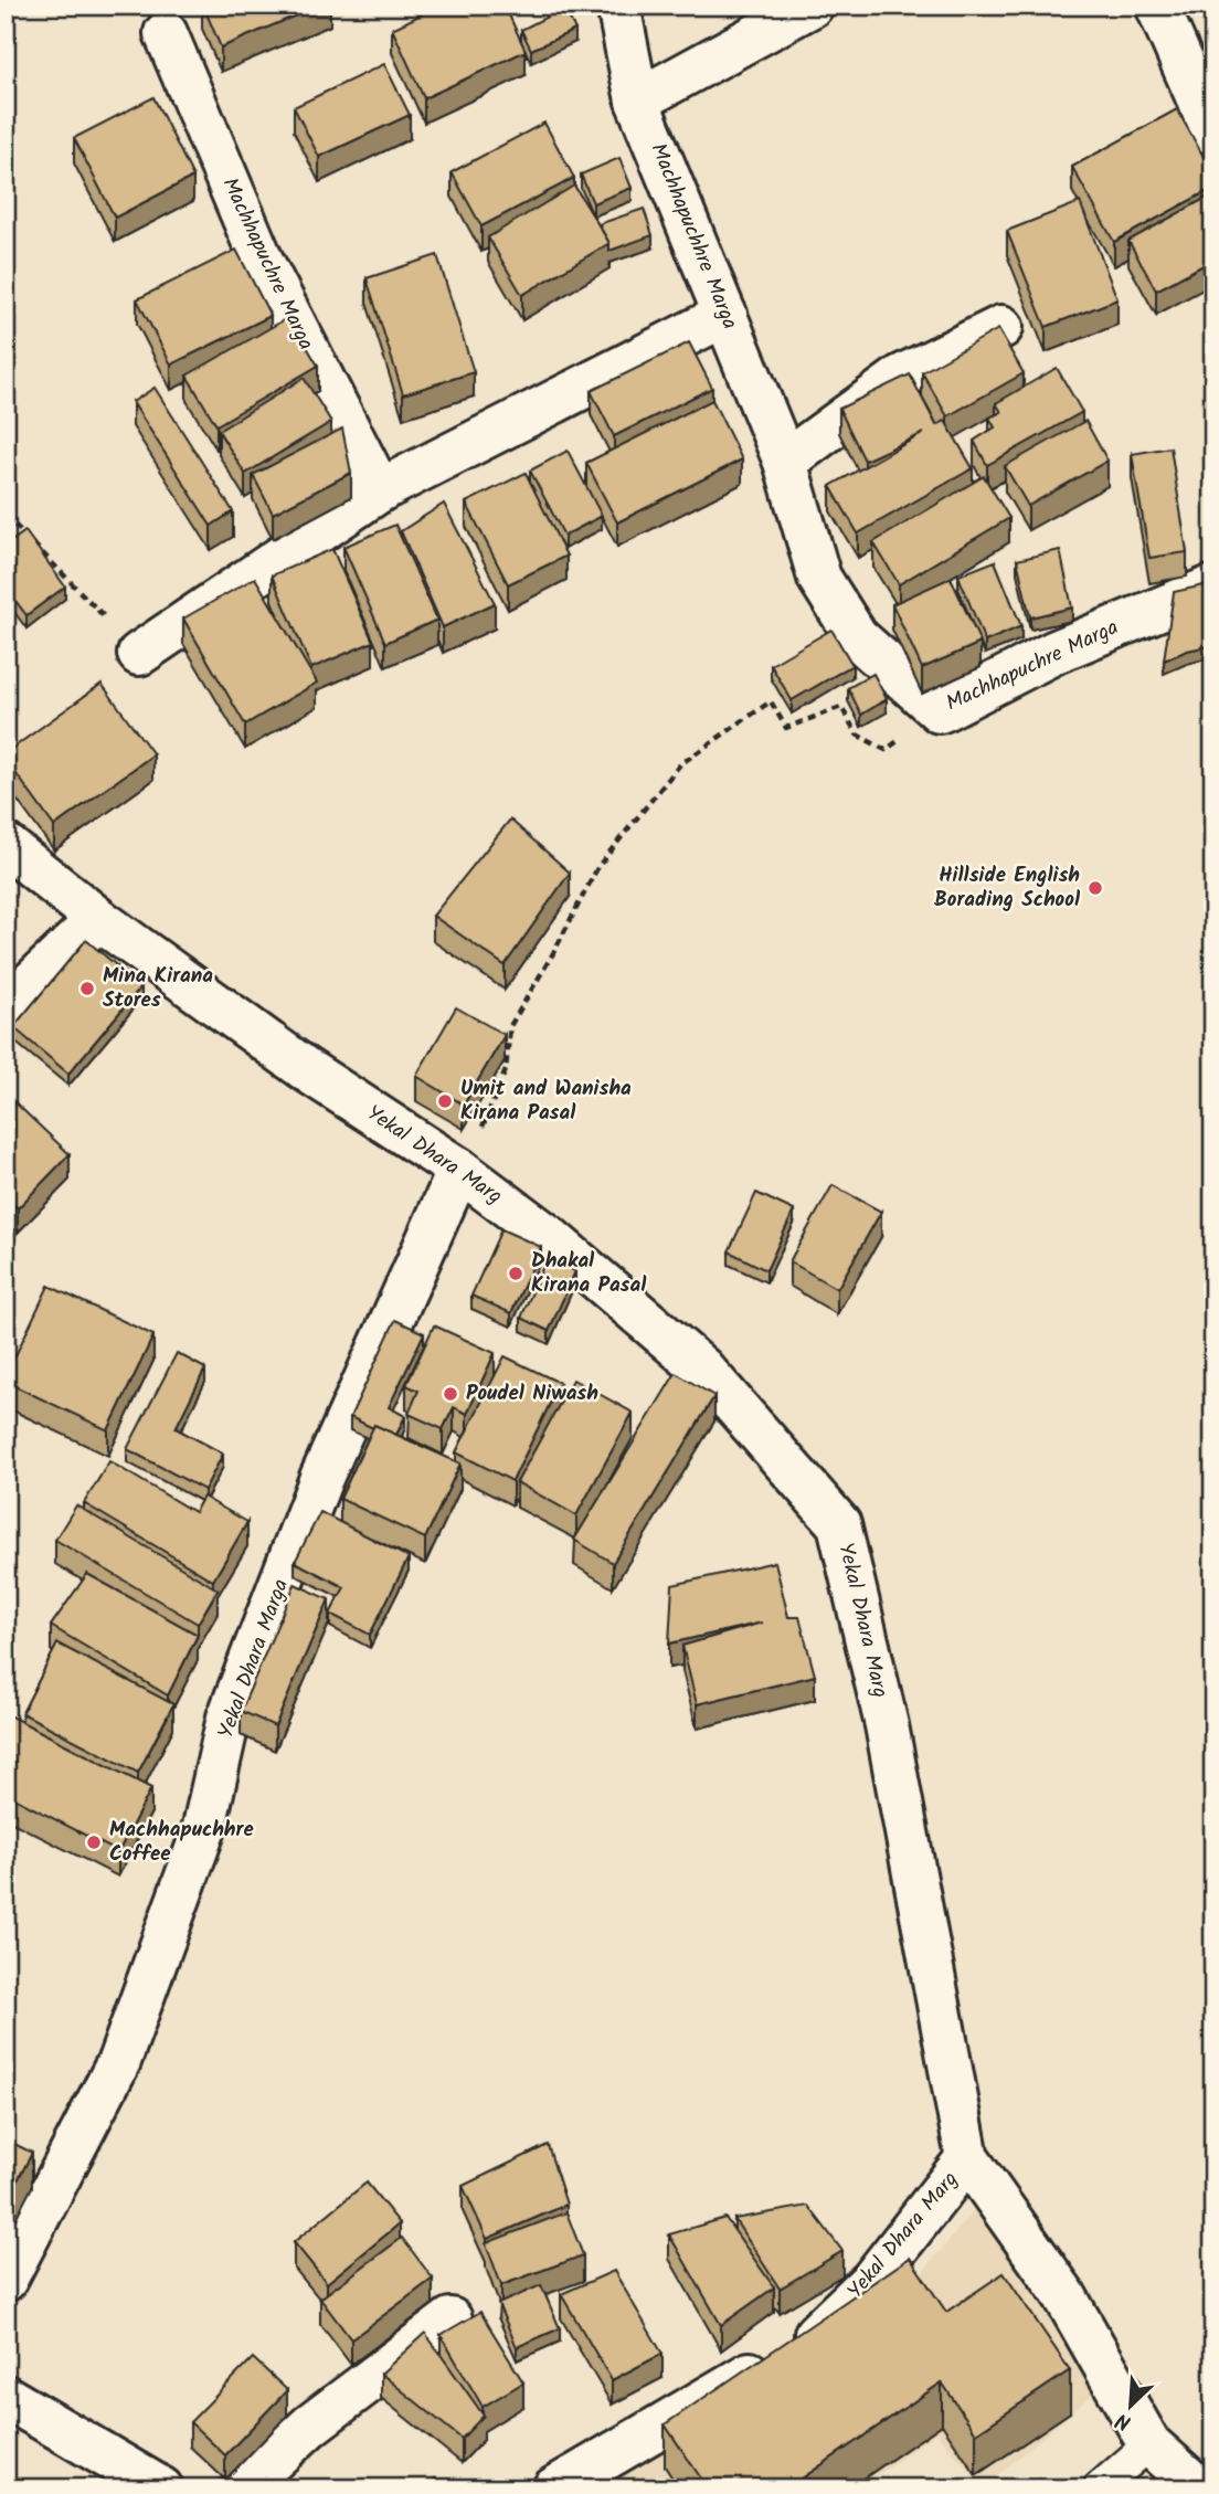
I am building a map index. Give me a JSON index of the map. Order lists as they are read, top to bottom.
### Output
{
  "streets": {
    "street": [
      "Machhapuchhre Marga",
      "Machhapuchre Marga",
      "Yekal Dhara Marg",
      "Yekal Dhara Marga"
    ]
  },
  "crossings": [
    ["Machhapuchhre Marga", "Machhapuchre Marga"],
    ["Yekal Dhara Marg", "Yekal Dhara Marga"]
  ],
  "places": [
    "Hillside English Borading School",
    "Mina Kirana Stores",
    "Umit and Wanisha Kirana Pasal",
    "Dhakal Kirana Pasal",
    "Poudel Niwash",
    "Machhapuchhre Coffee"
  ],
  "north": "bottom left"
}
